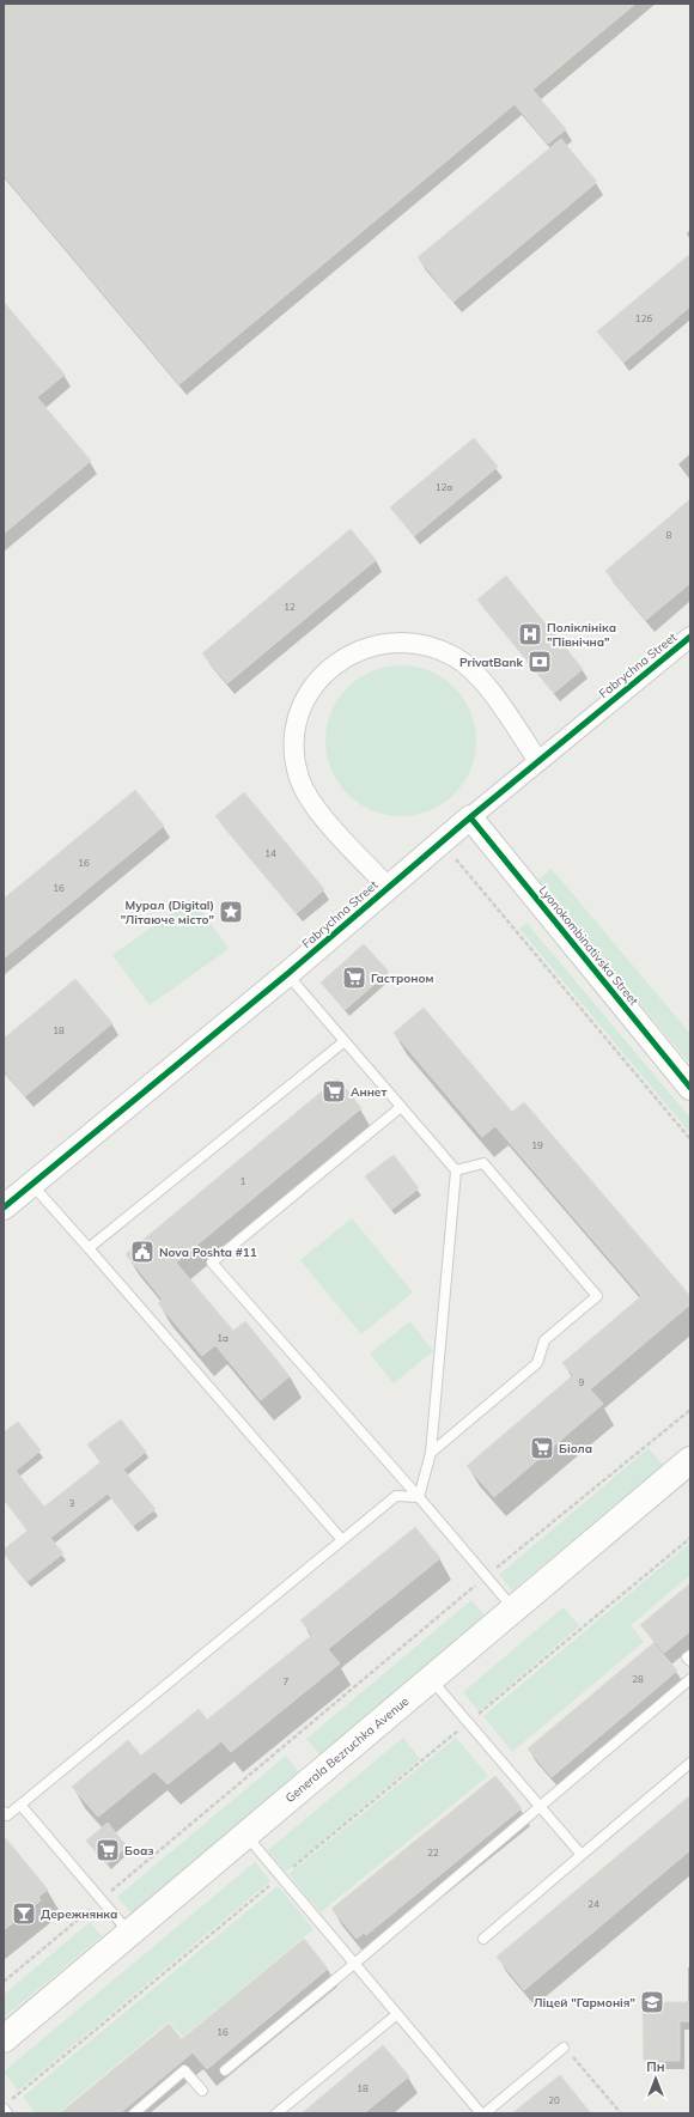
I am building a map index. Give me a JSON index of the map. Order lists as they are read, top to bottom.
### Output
{
  "streets": {
    "main road": ["Generala Bezruchka Avenue"],
    "street": ["Fabrychna Street", "Lyonokombinativska Street"]
  },
  "crossings": [
    ["Fabrychna Street", "Lyonokombinativska Street"]
  ],
  "places": {
    "hospital": ["Поліклініка \"Північна\""],
    "bank": ["PrivatBank"],
    "place": ["Мурал (Digital) \"Літаюче місто\""],
    "supermarket": [
      "Гастроном",
      "Аннет",
      "Біола",
      "Боаз"
    ],
    "public building": ["Nova Poshta #11"],
    "bar": ["Дережнянка"],
    "school or university": ["Ліцей \"Гармонія\""]
  },
  "house_numbers": [
    "12б",
    "12а",
    "8",
    "12",
    "14",
    "16",
    "16",
    "18",
    "19",
    "1",
    "1а",
    "9",
    "3",
    "28",
    "7",
    "22",
    "24",
    "16",
    "18",
    "20"
  ],
  "north": "top"
}
